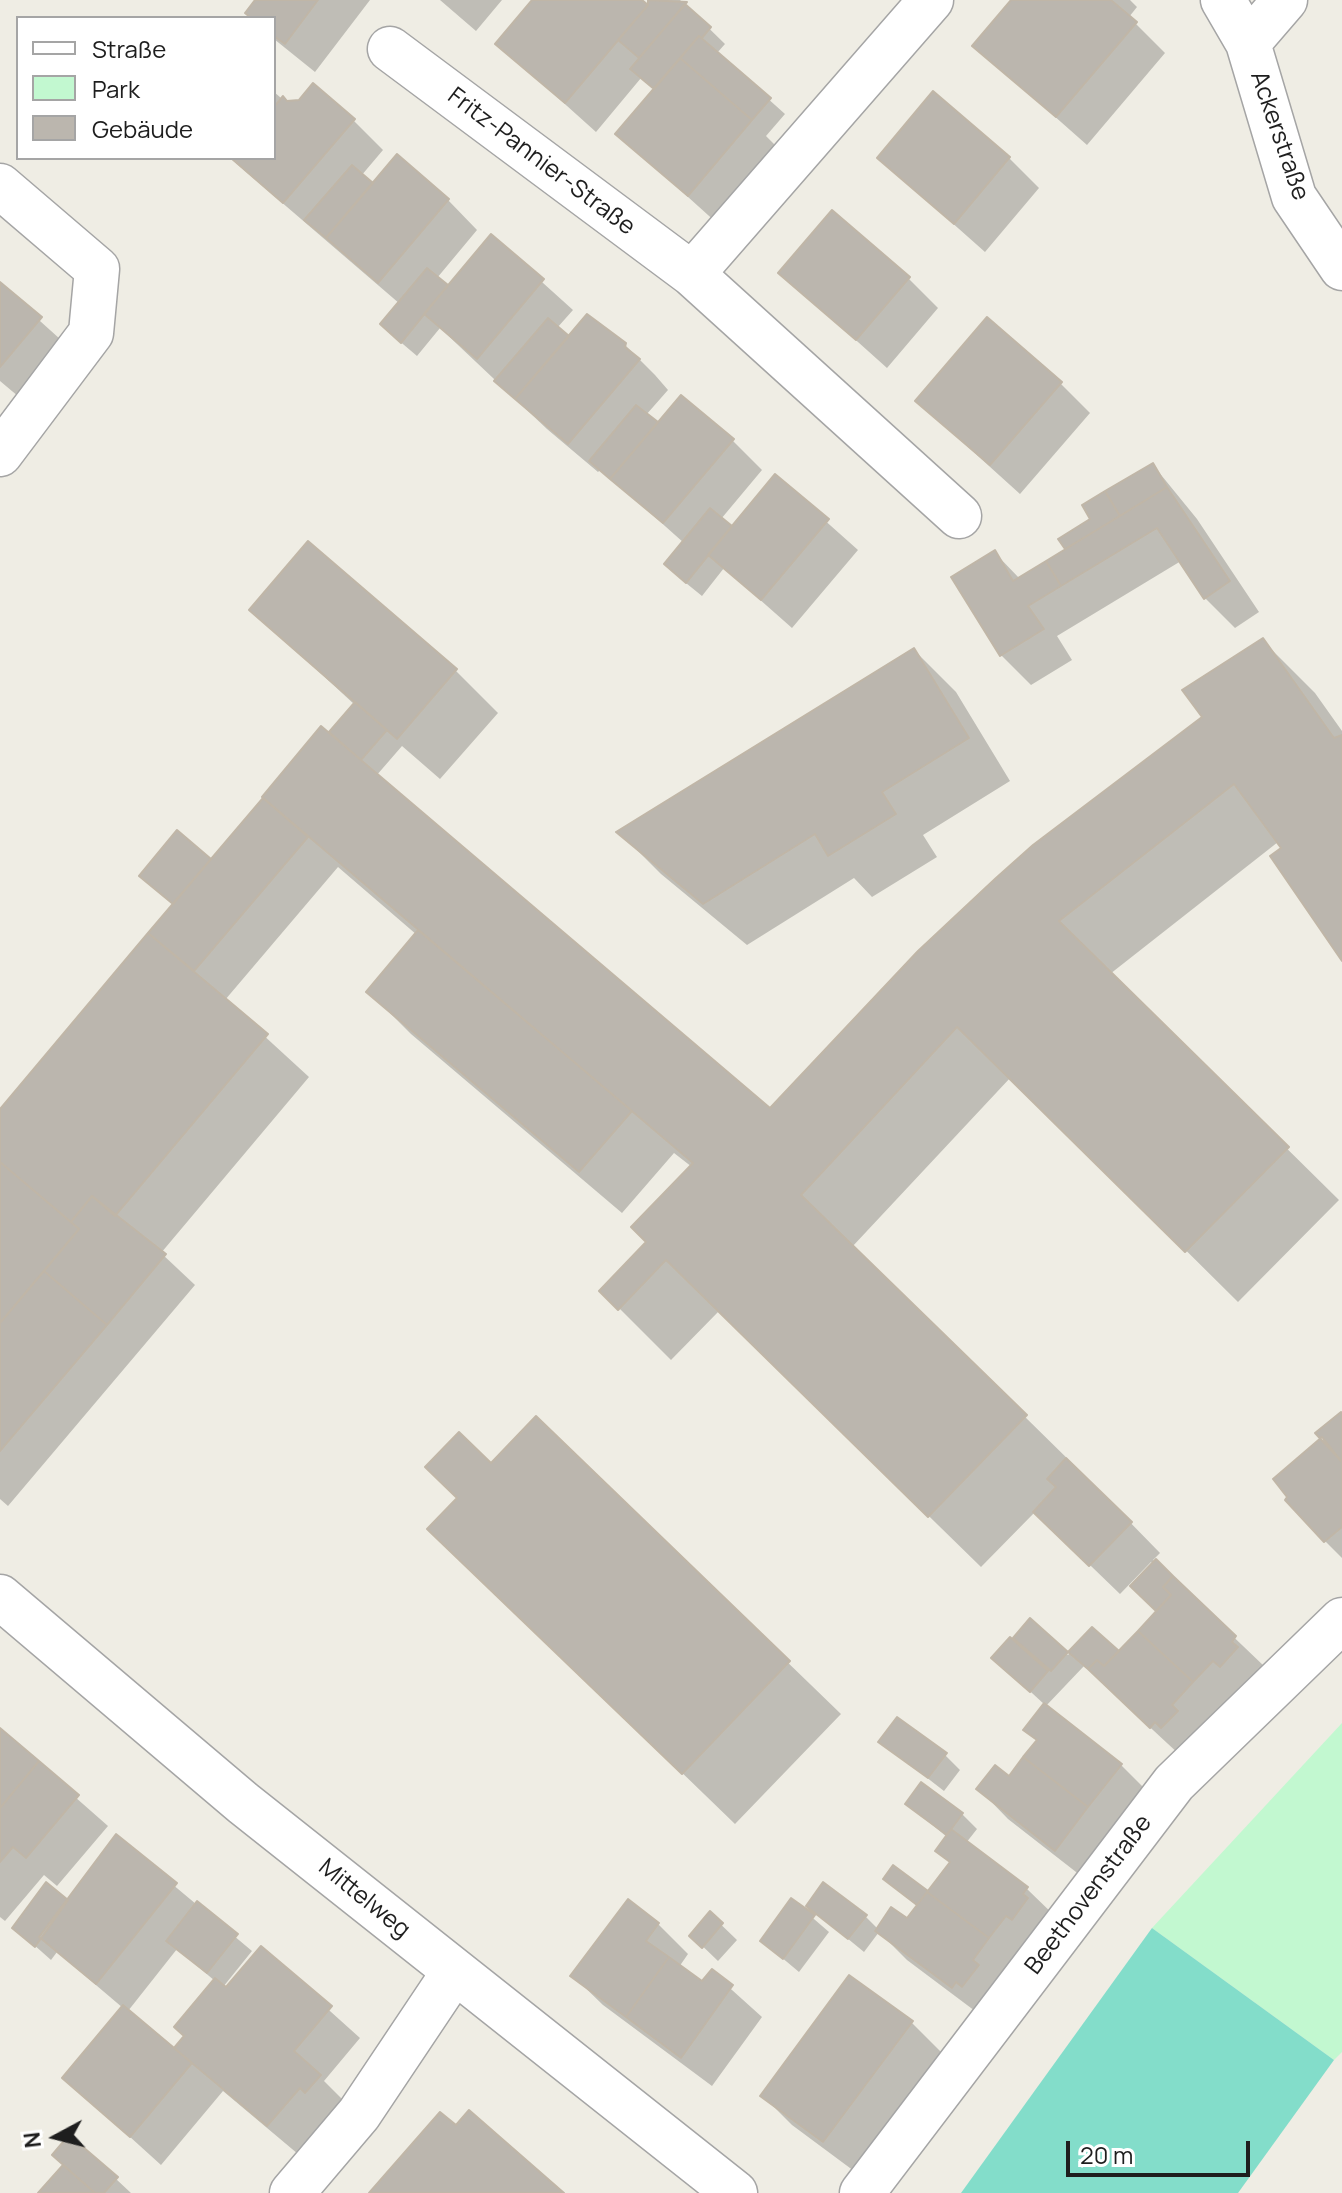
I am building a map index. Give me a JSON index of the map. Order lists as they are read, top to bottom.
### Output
{
  "streets": {
    "street": [
      "Ackerstraße",
      "Fritz-Pannier-Straße",
      "Beethovenstraße",
      "Mittelweg"
    ]
  },
  "legend": ["Straße", "Park", "Gebäude"],
  "scale_bar": "20 m",
  "north": "left"
}
